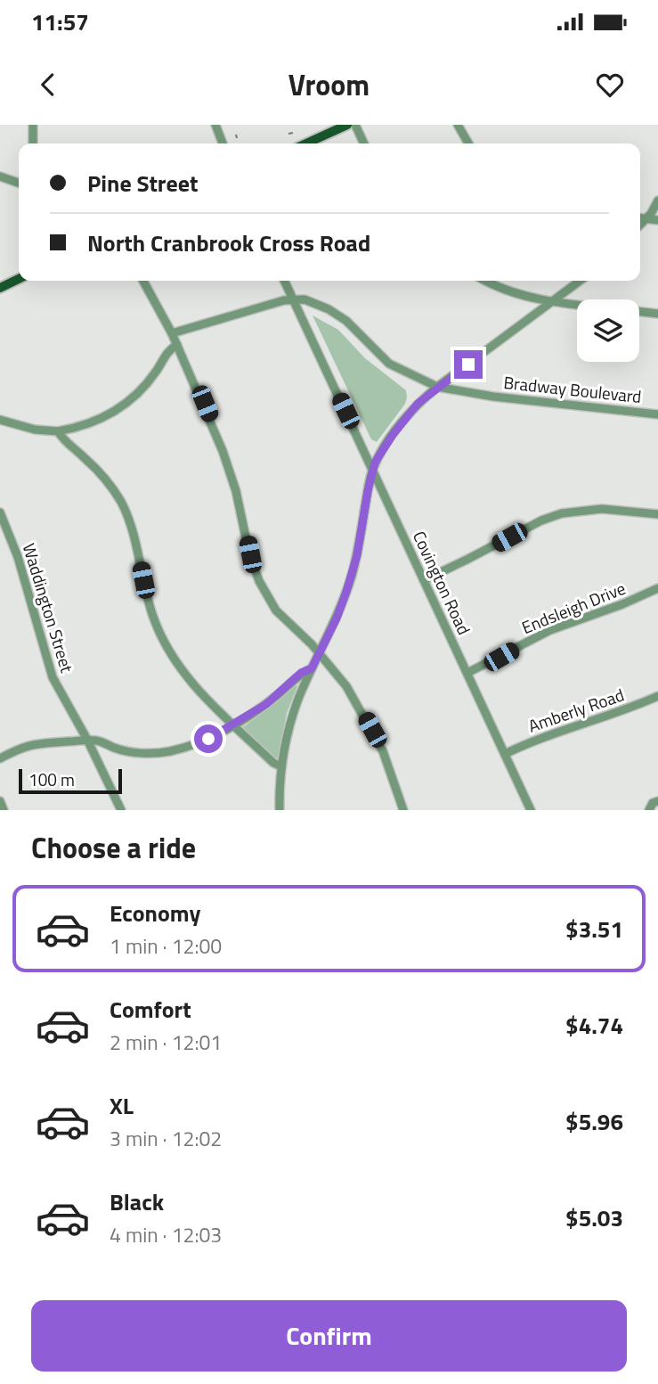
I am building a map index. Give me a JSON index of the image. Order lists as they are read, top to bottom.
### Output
{
  "streets": {
    "street": [
      "Bradway Boulevard",
      "Covington Road",
      "Waddington Street",
      "Endsleigh Drive",
      "Amberly Road"
    ]
  },
  "crossings": [
    ["Bradway Boulevard", "Covington Road"],
    ["Covington Road", "Endsleigh Drive"],
    ["Covington Road", "Amberly Road"]
  ],
  "scale_bar": "100 m",
  "page": {
    "status": "11:57",
    "header": "Vroom",
    "banner": ["Pine Street", "North Cranbrook Cross Road"],
    "scale": "100 m",
    "heading": "Choose a ride",
    "list": [
      {
        "name": "Economy",
        "note": "1 min · 12:00",
        "value": "$3.51"
      },
      {
        "name": "Comfort",
        "note": "2 min · 12:01",
        "value": "$4.74"
      },
      {
        "name": "XL",
        "note": "3 min · 12:02",
        "value": "$5.96"
      },
      {
        "name": "Black",
        "note": "4 min · 12:03",
        "value": "$5.03"
      }
    ],
    "buttons": "Confirm"
  }
}
